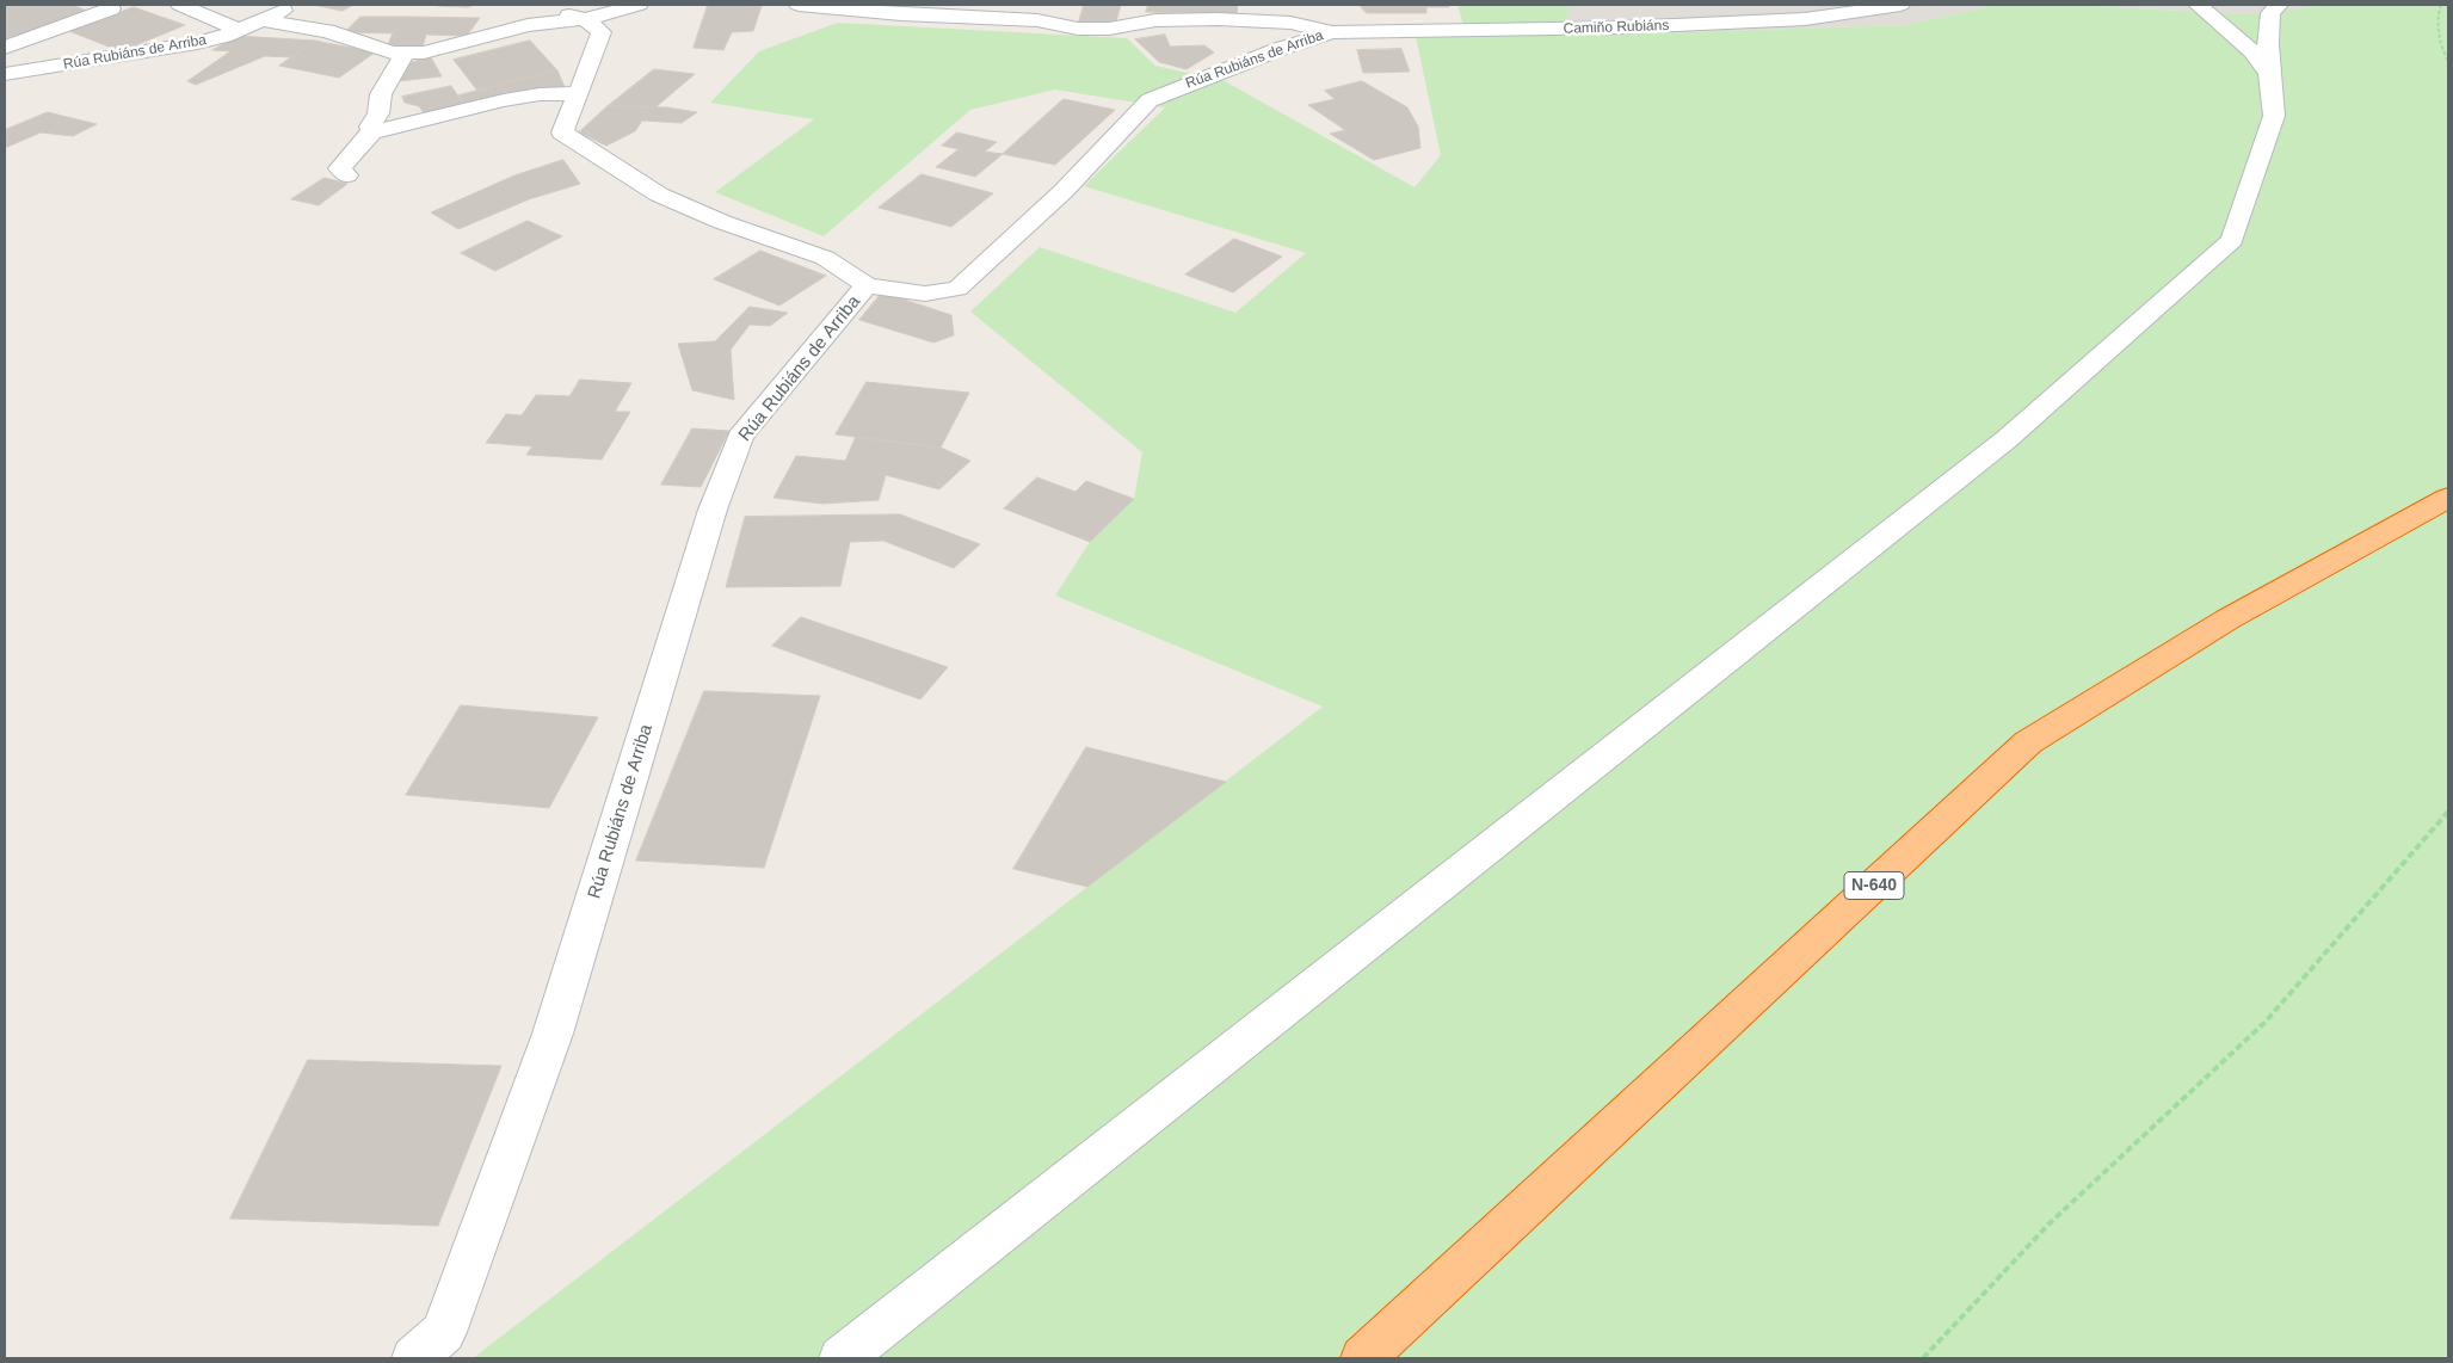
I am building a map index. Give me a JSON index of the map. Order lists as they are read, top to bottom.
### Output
{
  "streets": {
    "highway": ["N-640"],
    "street": ["Camiño Rubiáns", "Rúa Rubiáns de Arriba"]
  },
  "crossings": [
    ["Camiño Rubiáns", "Rúa Rubiáns de Arriba"]
  ]
}
